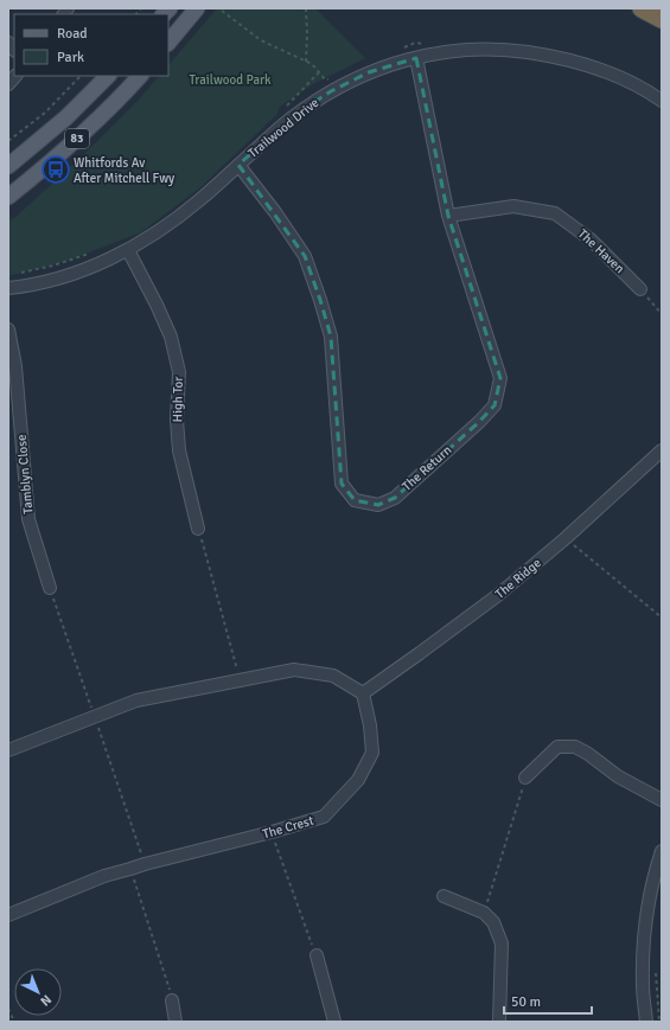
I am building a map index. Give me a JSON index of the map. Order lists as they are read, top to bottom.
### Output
{
  "streets": {
    "main road": ["83"],
    "street": [
      "Trailwood Drive",
      "The Haven",
      "High Tor",
      "The Return",
      "Tamblyn Close",
      "The Ridge",
      "The Crest"
    ]
  },
  "crossings": [
    ["Trailwood Drive", "High Tor"],
    ["Trailwood Drive", "The Return"],
    ["The Haven", "The Return"],
    ["The Ridge", "The Crest"]
  ],
  "parks": ["Trailwood Park"],
  "places": {
    "bus stop": ["Whitfords Av After Mitchell Fwy"]
  },
  "legend": ["Road", "Park"],
  "scale_bar": "50 m",
  "north": "bottom right"
}
